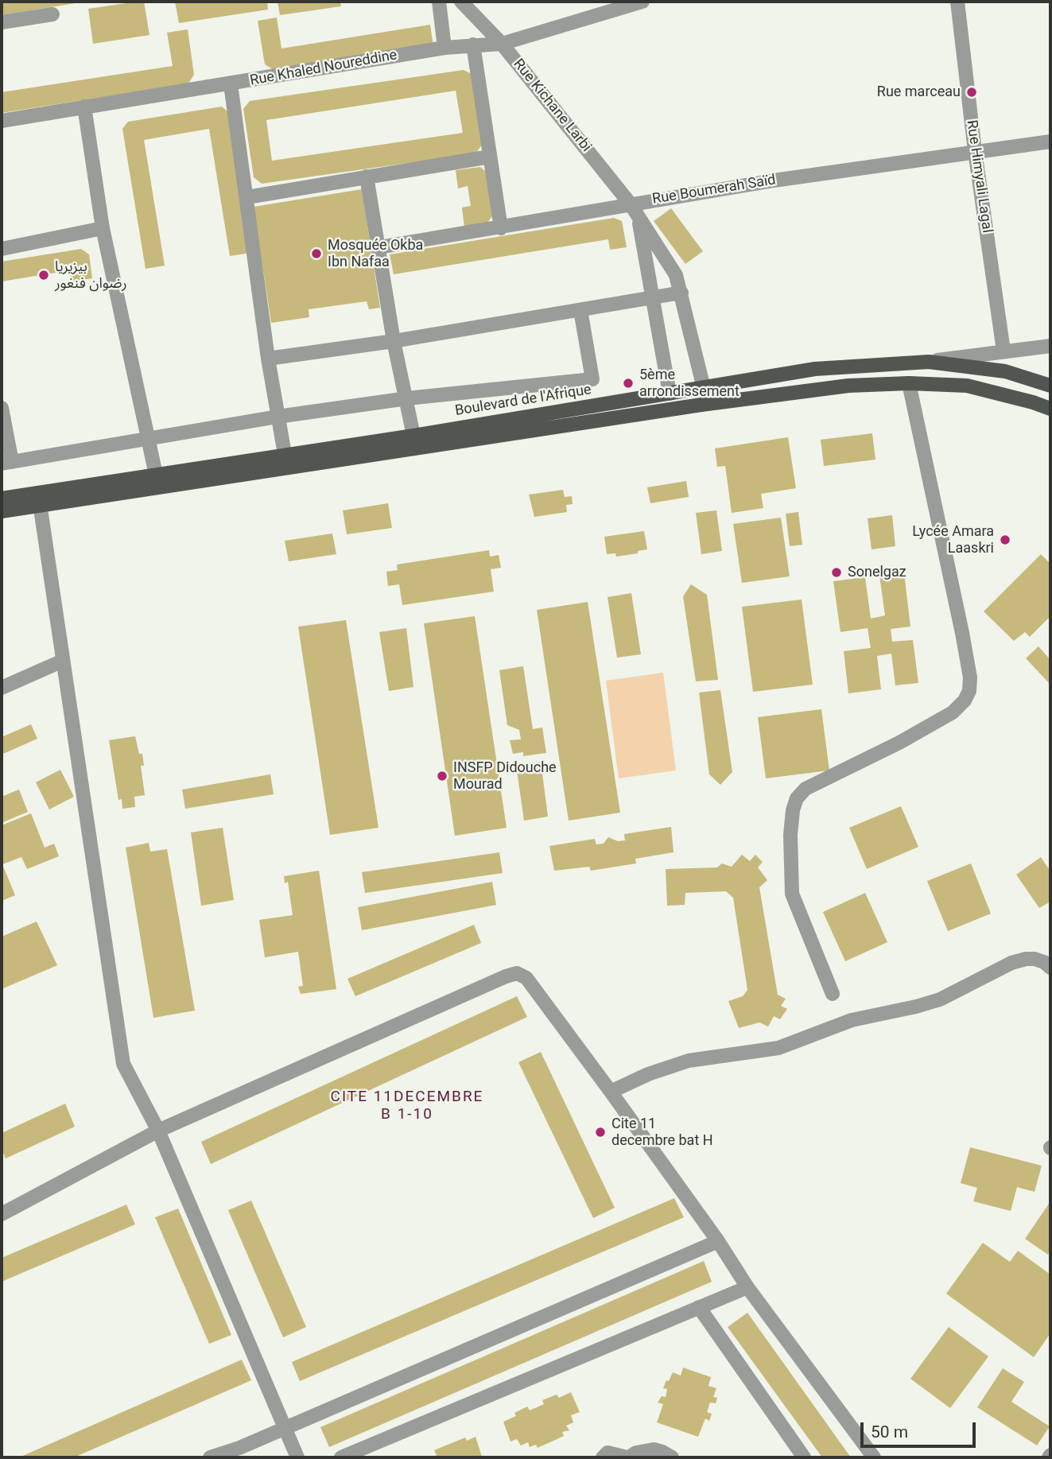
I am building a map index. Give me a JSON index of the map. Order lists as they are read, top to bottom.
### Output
{
  "streets": {
    "main road": ["Boulevard de l'Afrique"],
    "street": [
      "Rue Khaled Noureddine",
      "Rue Kichane Larbi",
      "Rue Himyali Lagal",
      "Rue Boumerah Saïd"
    ]
  },
  "crossings": [
    ["Rue Khaled Noureddine", "Rue Kichane Larbi"],
    ["Rue Kichane Larbi", "Rue Boumerah Saïd"],
    ["Rue Kichane Larbi", "Boulevard de l'Afrique"],
    ["Rue Himyali Lagal", "Rue Boumerah Saïd"]
  ],
  "districts": ["CITE 11DECEMBRE B 1-10"],
  "places": [
    "Rue marceau",
    "Mosquée Okba Ibn Nafaa",
    "بيزيريا رضوان فنغور",
    "5ème arrondissement",
    "Lycée Amara Laaskri",
    "Sonelgaz",
    "INSFP Didouche Mourad",
    "Cite 11 decembre bat H"
  ],
  "scale_bar": "50 m"
}
